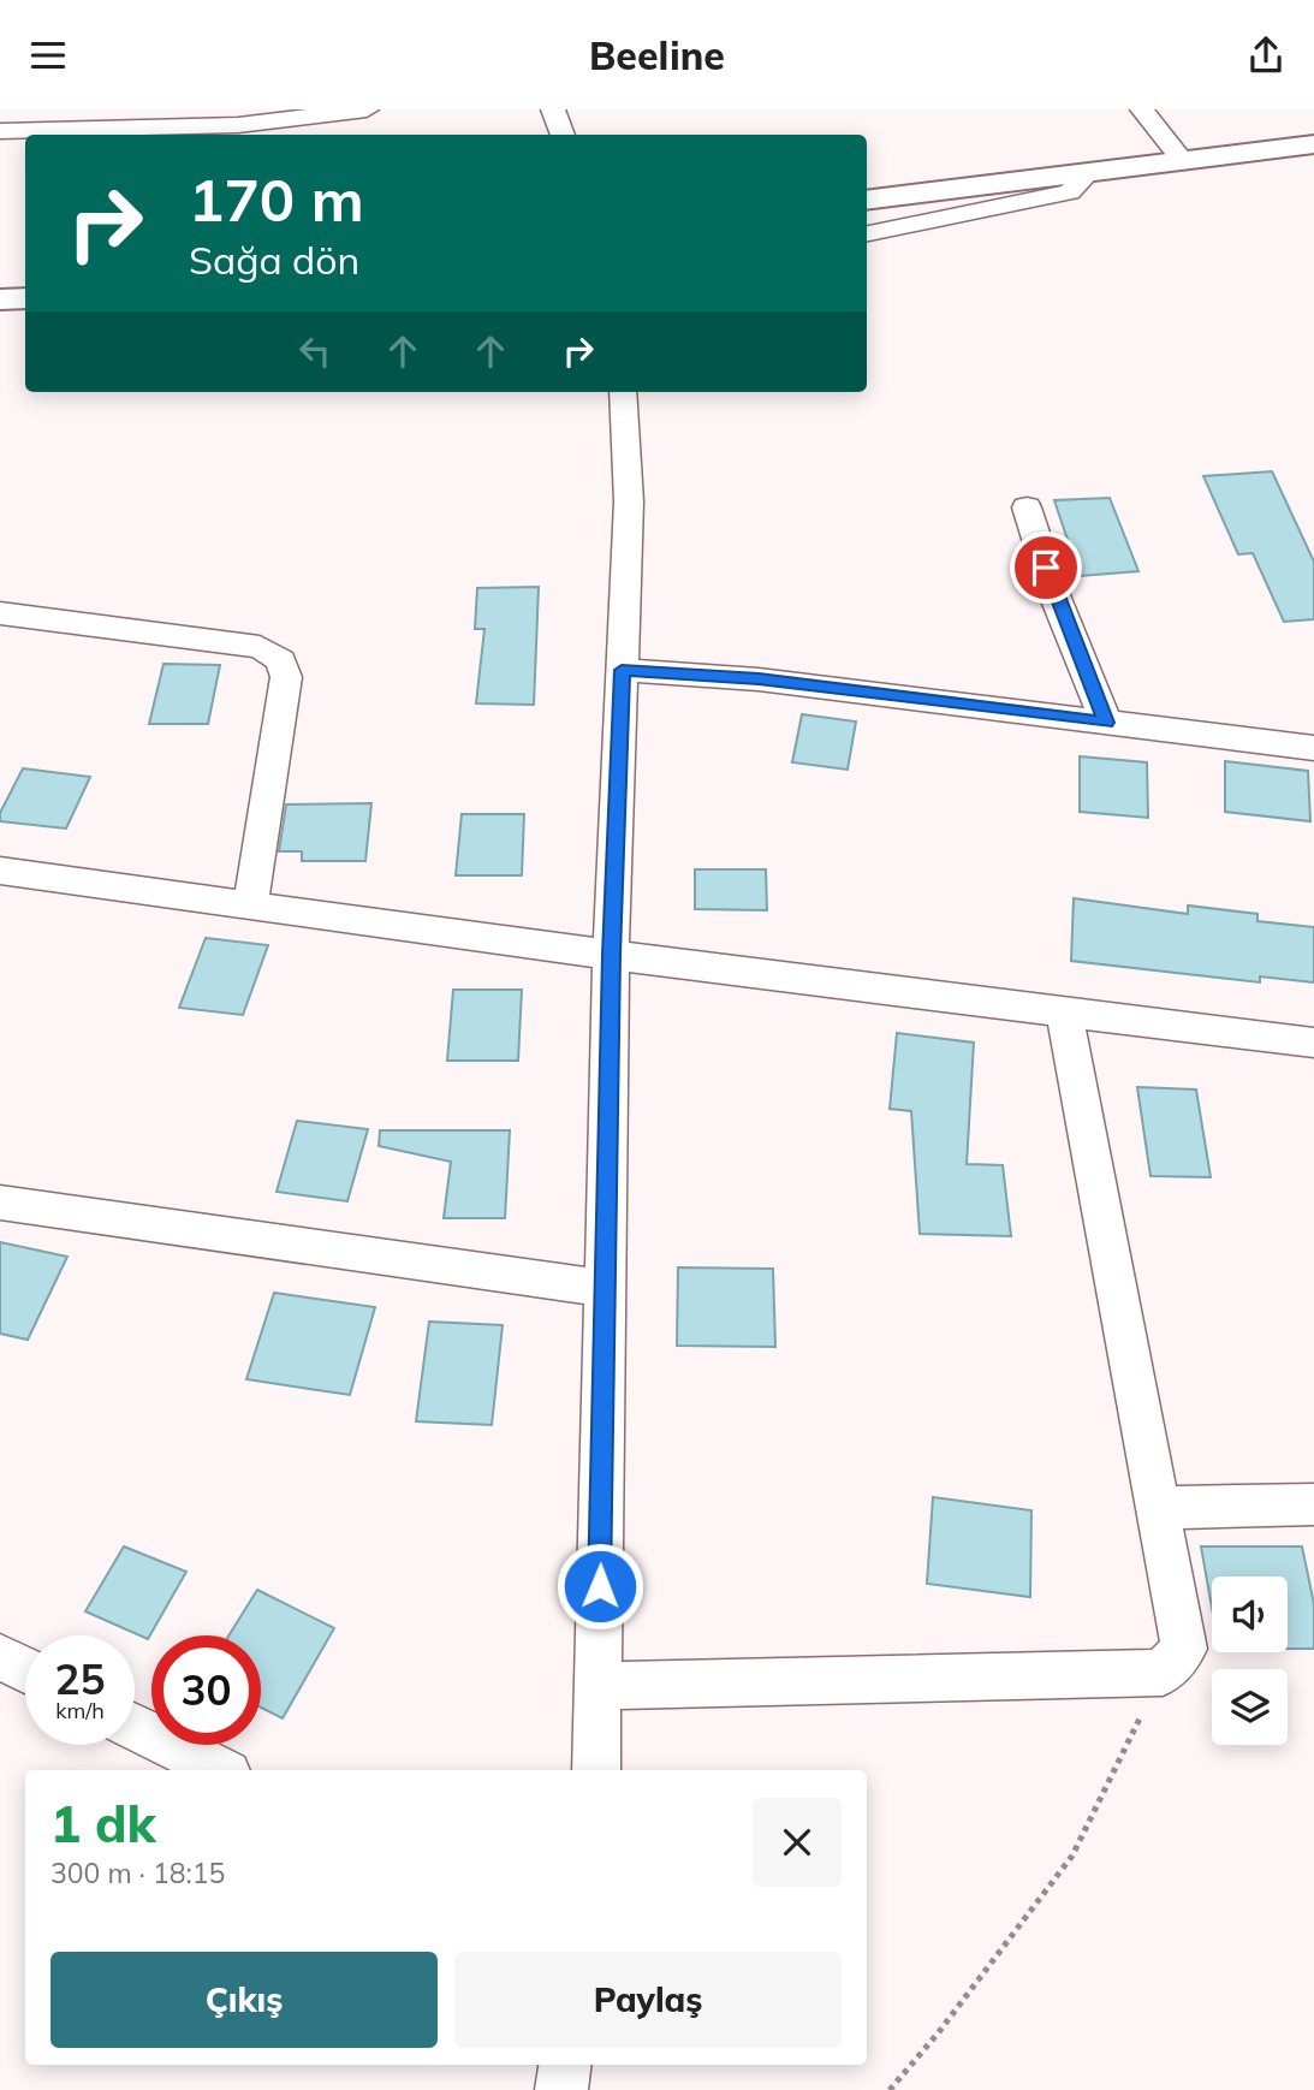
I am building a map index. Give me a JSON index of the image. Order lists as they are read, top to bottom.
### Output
{
  "page": {
    "header": "Beeline",
    "turn": ["170 m", "Sağa dön"],
    "speed": "25 km/h",
    "limit": "30",
    "heading": ["1 dk", "300 m · 18:15"],
    "buttons": ["Çıkış", "Paylaş"]
  }
}
